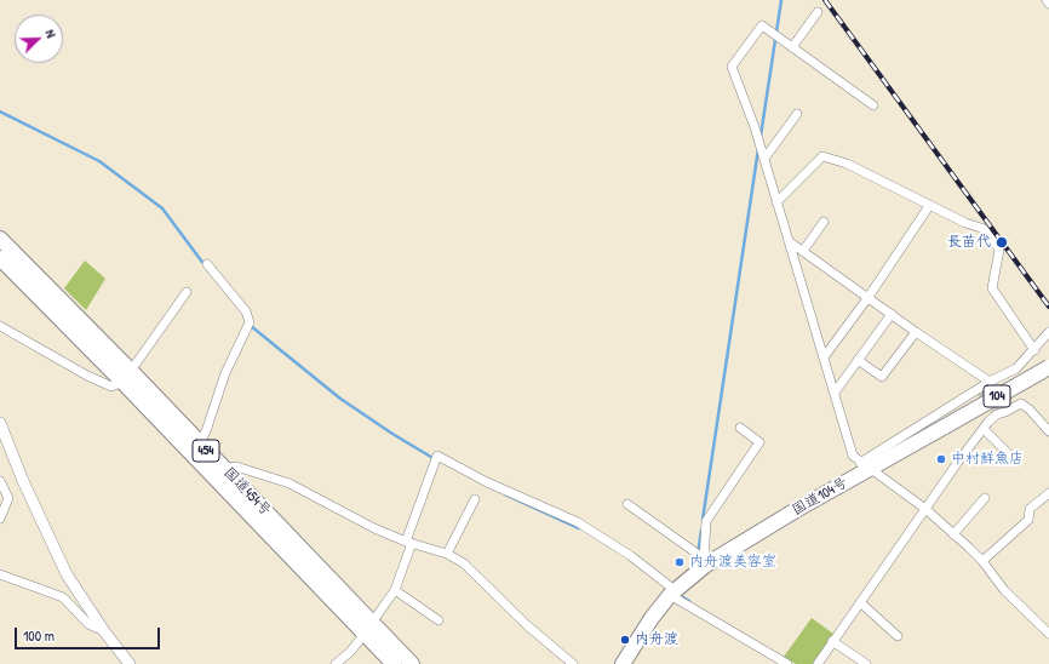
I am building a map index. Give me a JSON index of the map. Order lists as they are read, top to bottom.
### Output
{
  "streets": {
    "highway": [
      "104",
      "454",
      "国道454号",
      "国道104号"
    ]
  },
  "places": [
    "長苗代",
    "中村鮮魚店",
    "内舟渡美容室",
    "内舟渡"
  ],
  "scale_bar": "100 m",
  "north": "top right"
}
